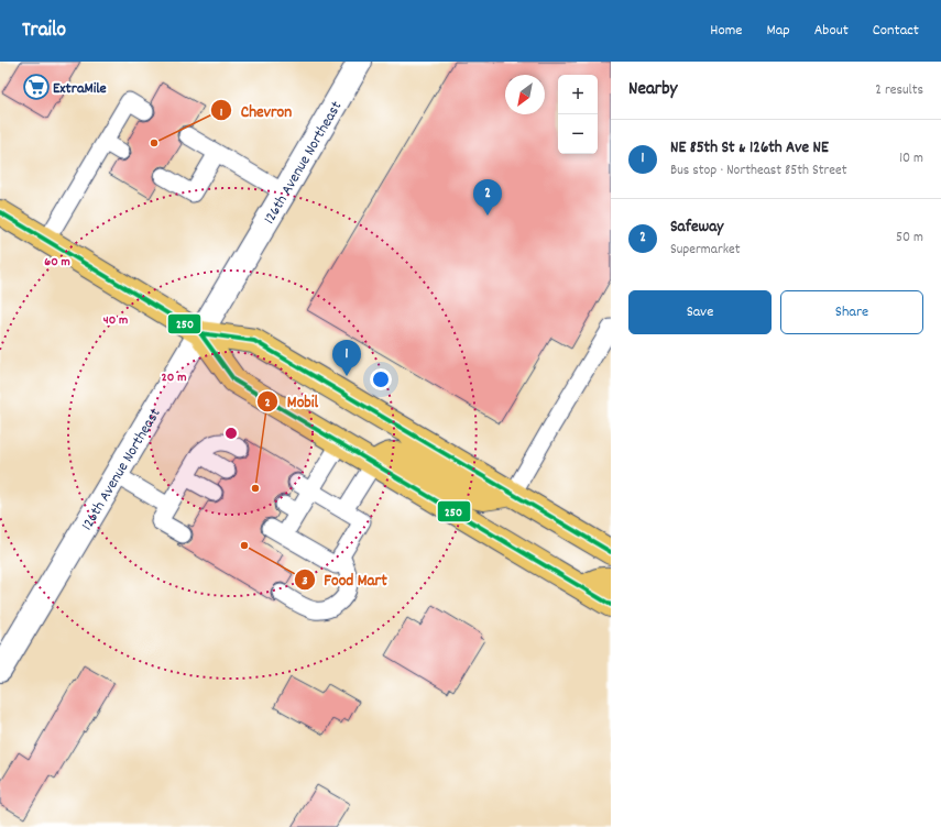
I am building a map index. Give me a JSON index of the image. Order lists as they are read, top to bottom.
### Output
{
  "streets": {
    "street": ["126th Avenue Northeast"]
  },
  "places": {
    "supermarket": ["ExtraMile"],
    "other": ["Chevron", "Mobil", "Food Mart"]
  },
  "lines": ["transit line 250"],
  "north": "bottom left",
  "page": {
    "header": "Trailo",
    "nav": [
      "Home",
      "Map",
      "About",
      "Contact"
    ],
    "heading": ["Nearby", "2 results"],
    "map_buttons": ["+", "−"],
    "list": [
      {
        "mark": "1",
        "name": "NE 85th St & 126th Ave NE",
        "note": "Bus stop · Northeast 85th Street",
        "value": "10 m"
      },
      {
        "mark": "2",
        "name": "Safeway",
        "note": "Supermarket",
        "value": "50 m"
      }
    ],
    "pins": ["2", "1"],
    "buttons": ["Save", "Share"]
  },
  "rings": ["60 m", "40 m", "20 m"]
}
